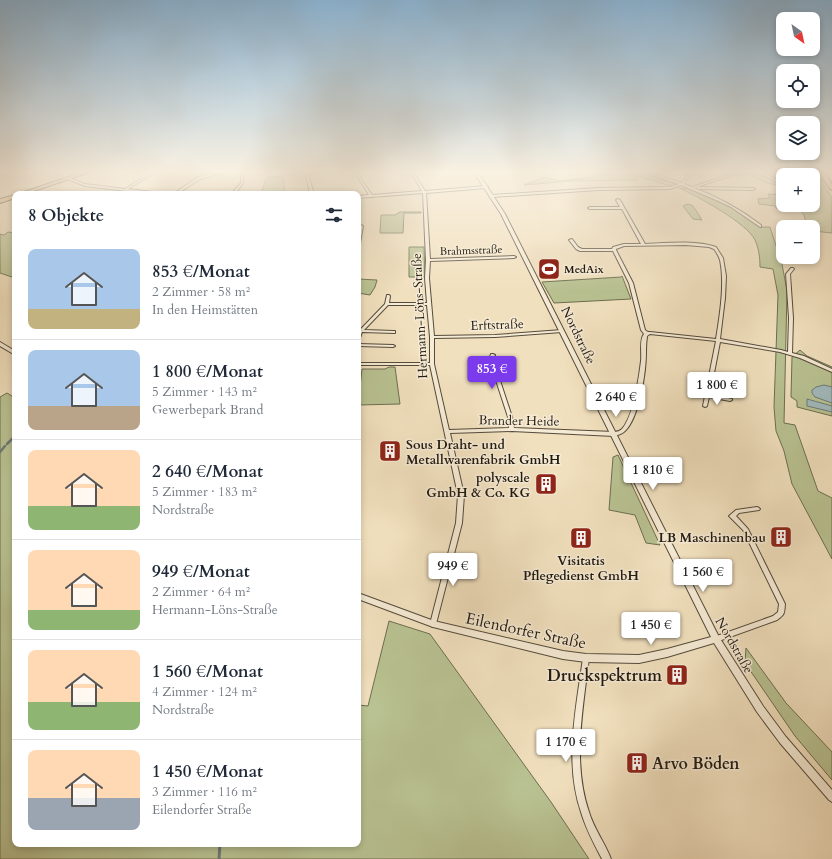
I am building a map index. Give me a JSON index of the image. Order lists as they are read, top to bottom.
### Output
{
  "streets": {
    "street": [
      "Brahmsstraße",
      "Hermann-Löns-Straße",
      "Erftstraße",
      "Nordstraße",
      "Brander Heide",
      "Eilendorfer Straße"
    ]
  },
  "crossings": [
    ["Brahmsstraße", "Hermann-Löns-Straße"],
    ["Hermann-Löns-Straße", "Erftstraße"],
    ["Hermann-Löns-Straße", "Brander Heide"],
    ["Hermann-Löns-Straße", "Eilendorfer Straße"],
    ["Erftstraße", "Nordstraße"],
    ["Nordstraße", "Brander Heide"],
    ["Nordstraße", "Eilendorfer Straße"]
  ],
  "places": {
    "sports": ["MedAix"],
    "building": [
      "Sous Draht- und Metallwarenfabrik GmbH",
      "polyscale GmbH & Co. KG",
      "LB Maschinenbau",
      "Visitatis Pflegedienst GmbH",
      "Druckspektrum",
      "Arvo Böden"
    ]
  },
  "north": "bottom right",
  "page": {
    "map_buttons": ["+", "−"],
    "heading": "8 Objekte",
    "list": [
      {
        "name": "853 €/Monat",
        "note": "2 Zimmer · 58 m² · In den Heimstätten"
      },
      {
        "name": "1 800 €/Monat",
        "note": "5 Zimmer · 143 m² · Gewerbepark Brand"
      },
      {
        "name": "2 640 €/Monat",
        "note": "5 Zimmer · 183 m² · Nordstraße"
      },
      {
        "name": "949 €/Monat",
        "note": "2 Zimmer · 64 m² · Hermann-Löns-Straße"
      },
      {
        "name": "1 560 €/Monat",
        "note": "4 Zimmer · 124 m² · Nordstraße"
      },
      {
        "name": "1 450 €/Monat",
        "note": "3 Zimmer · 116 m² · Eilendorfer Straße"
      }
    ],
    "price": [
      "853 €",
      "1 800 €",
      "2 640 €",
      "1 810 €",
      "949 €",
      "1 560 €",
      "1 450 €",
      "1 170 €"
    ]
  }
}
